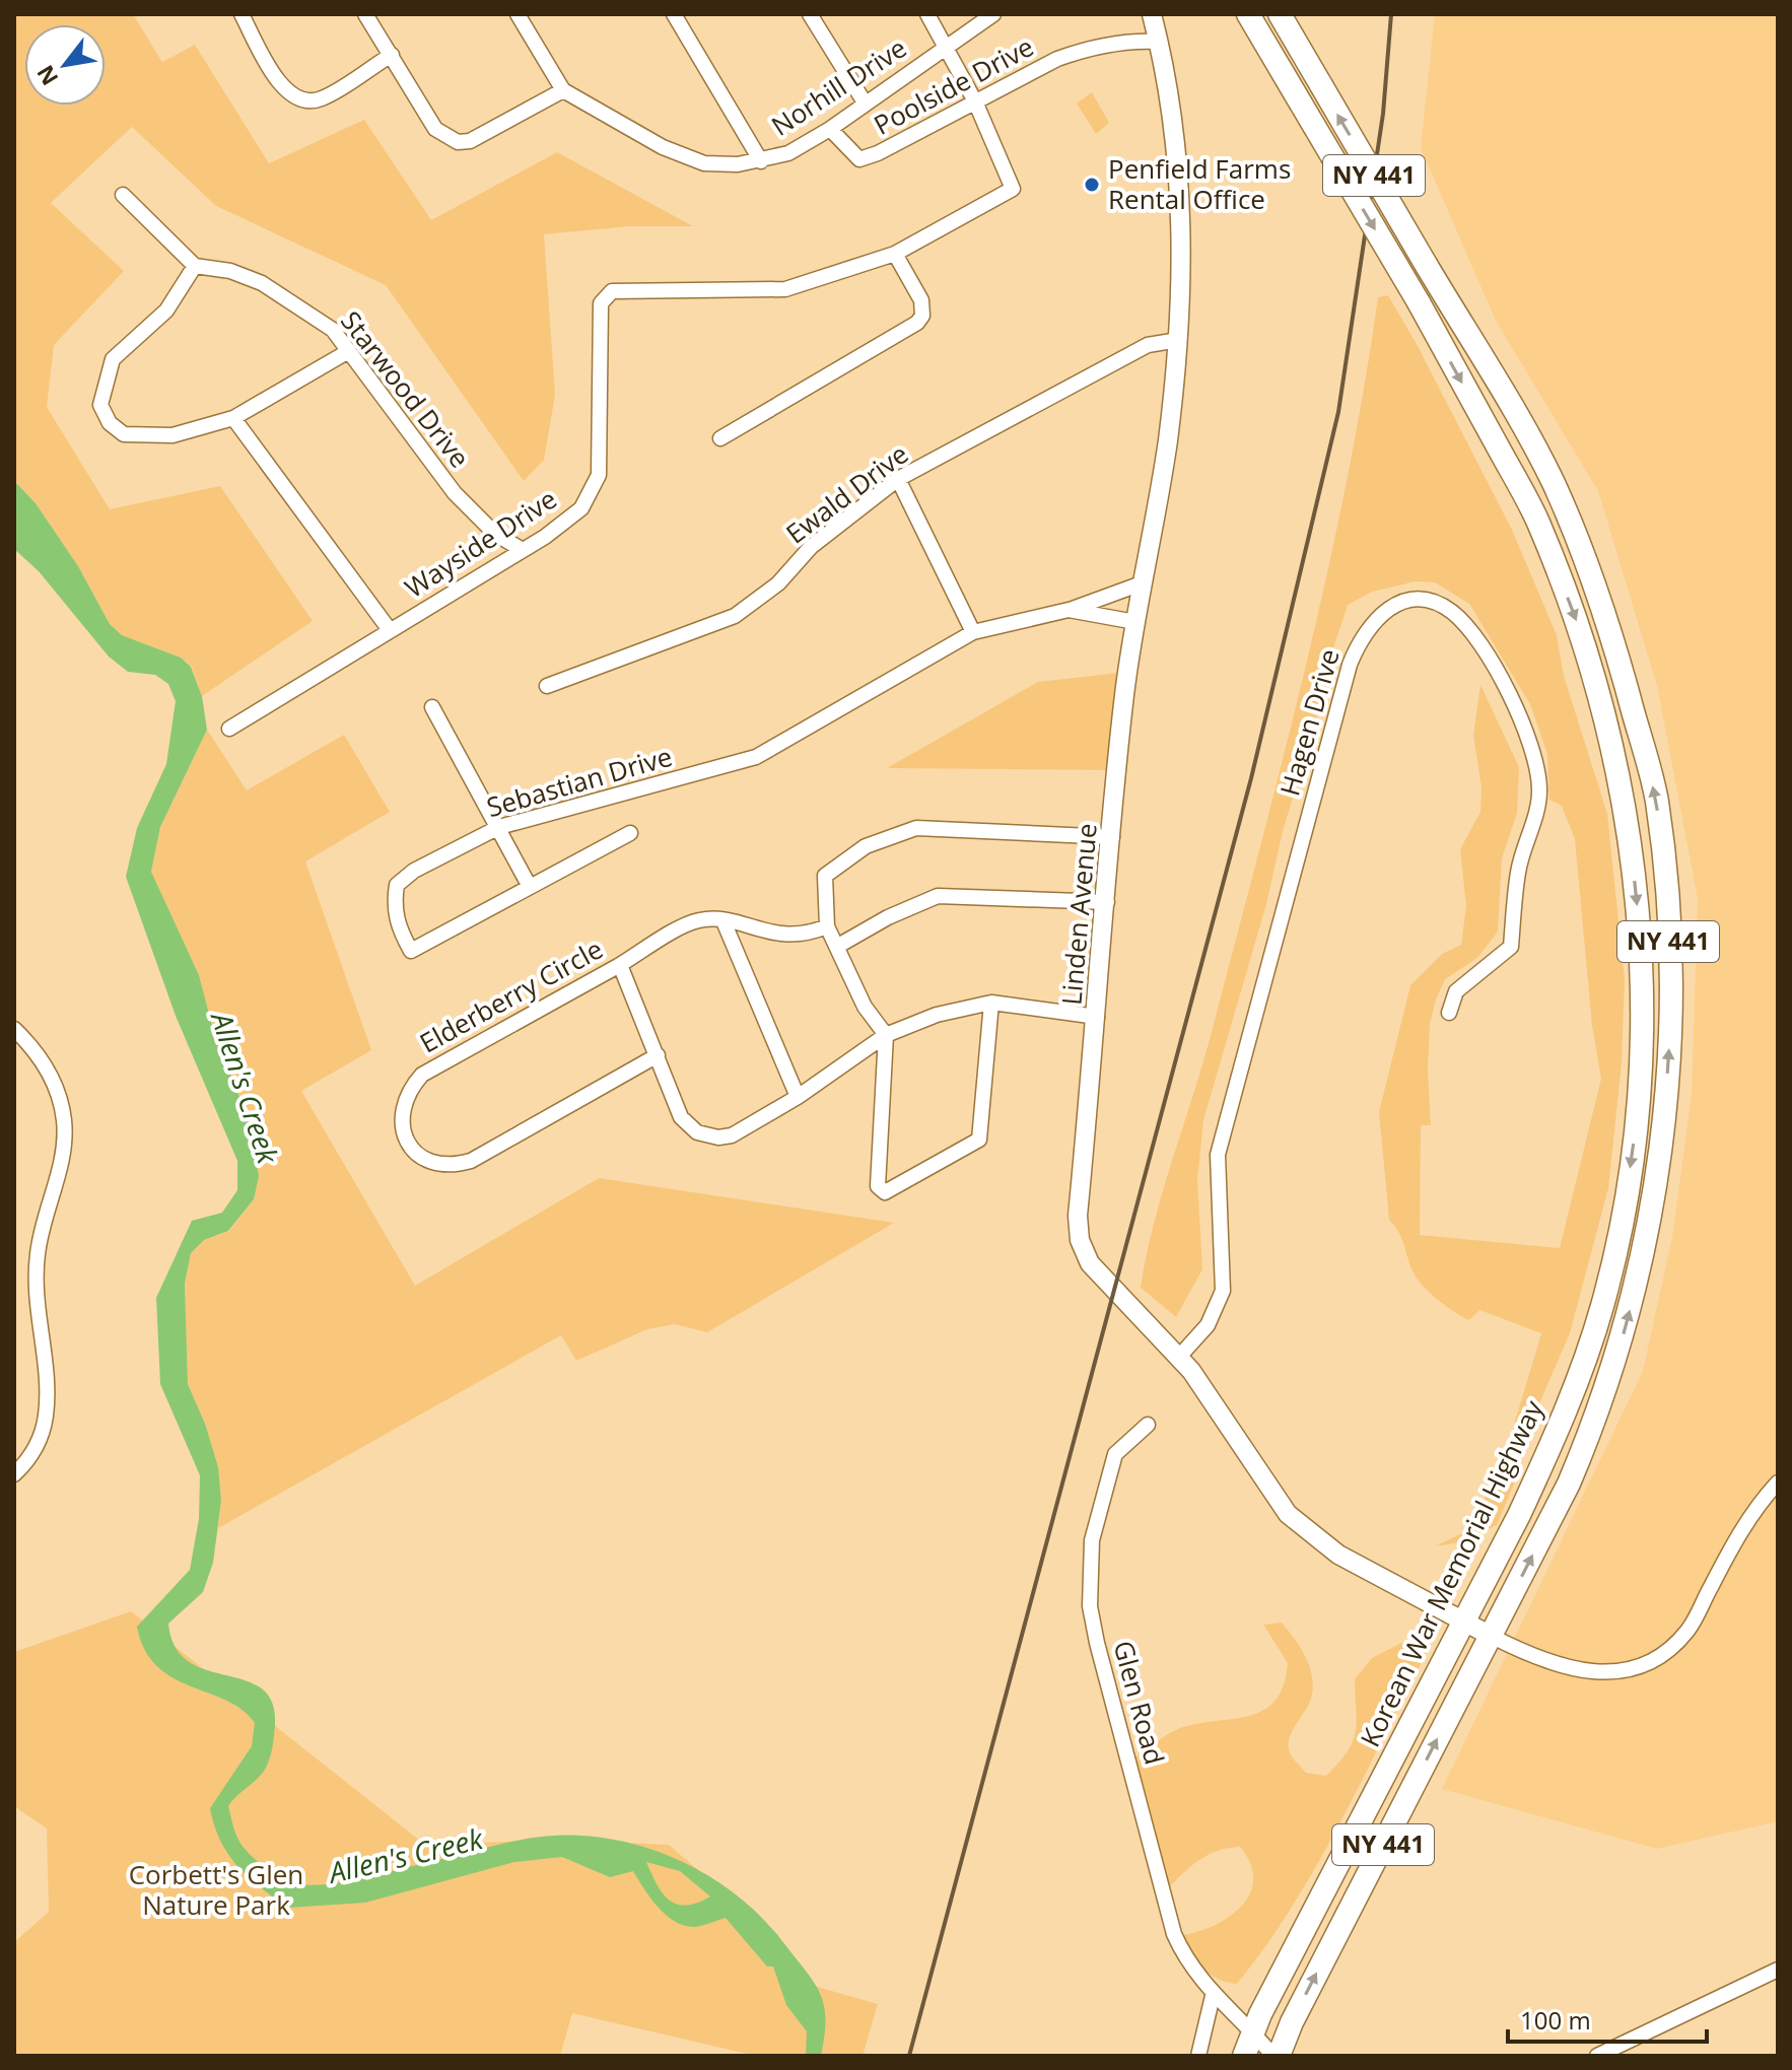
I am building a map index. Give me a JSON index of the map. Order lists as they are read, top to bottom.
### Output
{
  "streets": {
    "main road": ["NY 441", "Korean War Memorial Highway"],
    "street": [
      "Poolside Drive",
      "Norhill Drive",
      "Starwood Drive",
      "Ewald Drive",
      "Wayside Drive",
      "Hagen Drive",
      "Sebastian Drive",
      "Linden Avenue",
      "Elderberry Circle",
      "Glen Road"
    ]
  },
  "crossings": [
    ["Poolside Drive", "Norhill Drive"],
    ["Poolside Drive", "Wayside Drive"],
    ["Poolside Drive", "Linden Avenue"],
    ["NY 441", "Linden Avenue"],
    ["NY 441", "Glen Road"],
    ["Starwood Drive", "Wayside Drive"],
    ["Ewald Drive", "Linden Avenue"],
    ["Hagen Drive", "Linden Avenue"],
    ["Sebastian Drive", "Linden Avenue"],
    ["Linden Avenue", "Korean War Memorial Highway"],
    ["Korean War Memorial Highway", "Glen Road"]
  ],
  "water": ["Allen's Creek"],
  "parks": ["Corbett's Glen Nature Park"],
  "places": ["Penfield Farms Rental Office"],
  "scale_bar": "100 m",
  "north": "bottom left"
}
